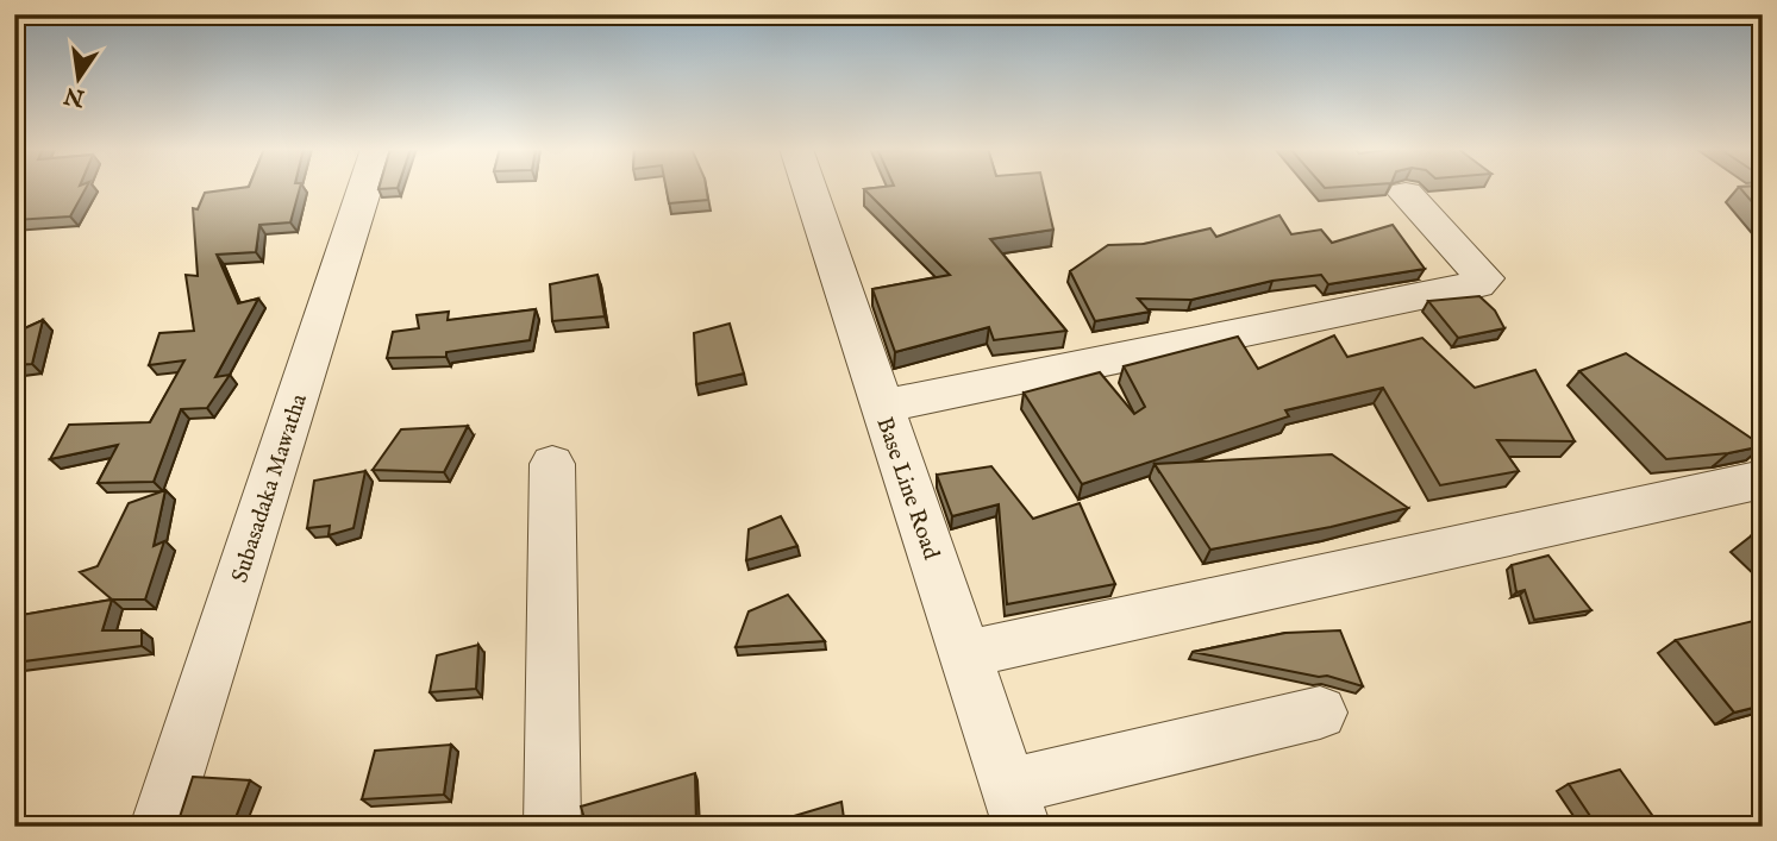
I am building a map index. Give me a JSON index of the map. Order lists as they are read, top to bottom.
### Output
{
  "streets": {
    "street": ["Subasadaka Mawatha", "Base Line Road"]
  },
  "north": "bottom"
}
